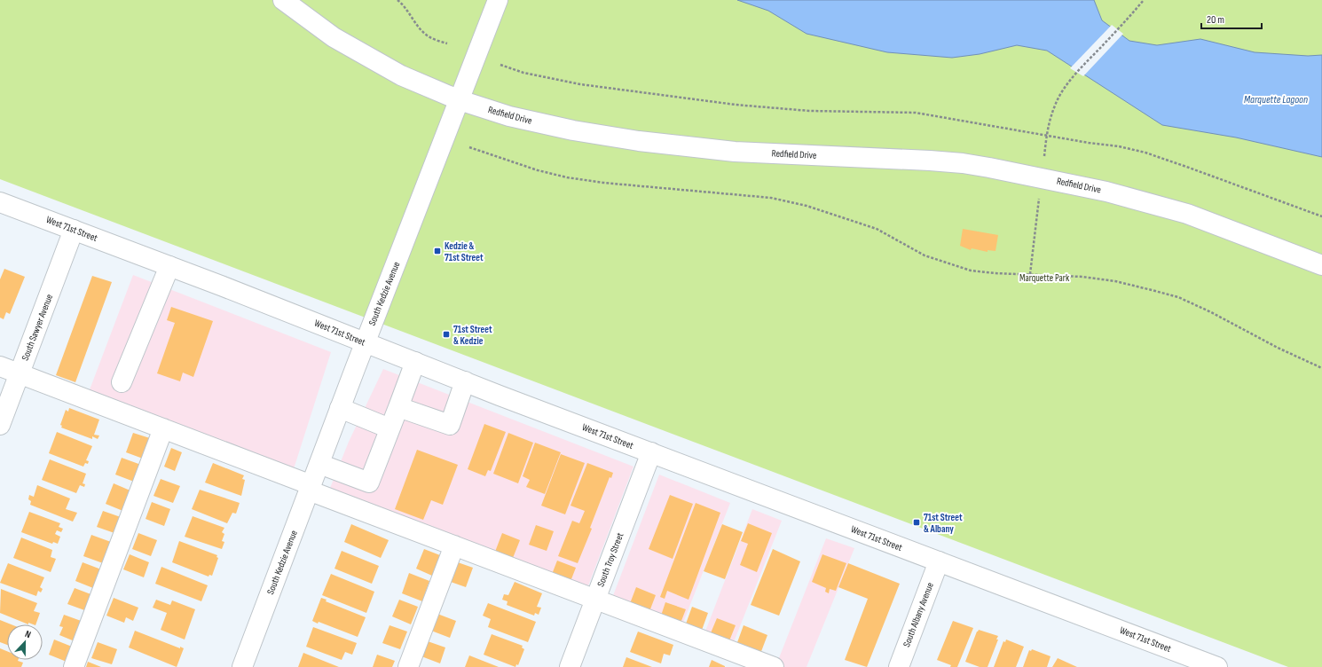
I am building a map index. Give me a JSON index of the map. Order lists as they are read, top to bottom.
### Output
{
  "streets": {
    "main road": [
      "Redfield Drive",
      "West 71st Street",
      "South Kedzie Avenue",
      "South Sawyer Avenue",
      "South Troy Street",
      "South Albany Avenue"
    ]
  },
  "crossings": [
    ["Redfield Drive", "South Kedzie Avenue"],
    ["West 71st Street", "South Kedzie Avenue"],
    ["West 71st Street", "South Sawyer Avenue"],
    ["West 71st Street", "South Troy Street"],
    ["West 71st Street", "South Albany Avenue"]
  ],
  "water": ["Marquette Lagoon"],
  "parks": ["Marquette Park"],
  "places": {
    "transit": ["Kedzie & 71st Street", "71st Street & Kedzie", "71st Street & Albany"]
  },
  "scale_bar": "20 m",
  "north": "top"
}
